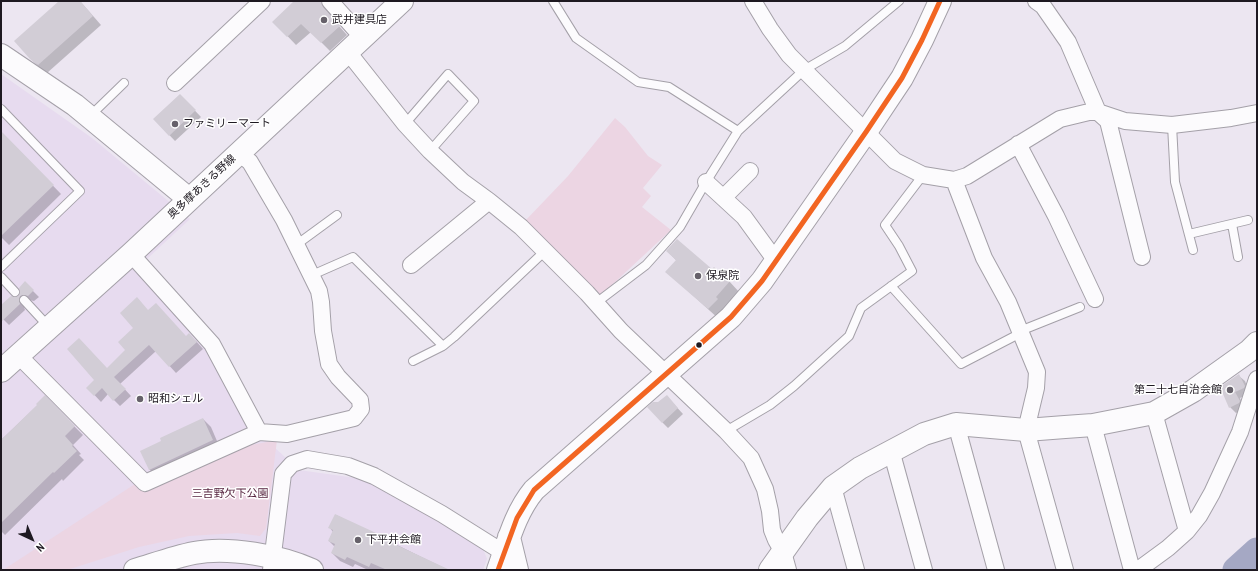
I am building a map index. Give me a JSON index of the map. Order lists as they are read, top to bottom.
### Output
{
  "streets": {
    "main road": ["奥多摩あきる野線"]
  },
  "parks": ["三吉野欠下公園"],
  "places": [
    "武井建具店",
    "ファミリーマート",
    "保泉院",
    "第二十七自治会館",
    "昭和シェル",
    "下平井会館"
  ],
  "north": "bottom right"
}
